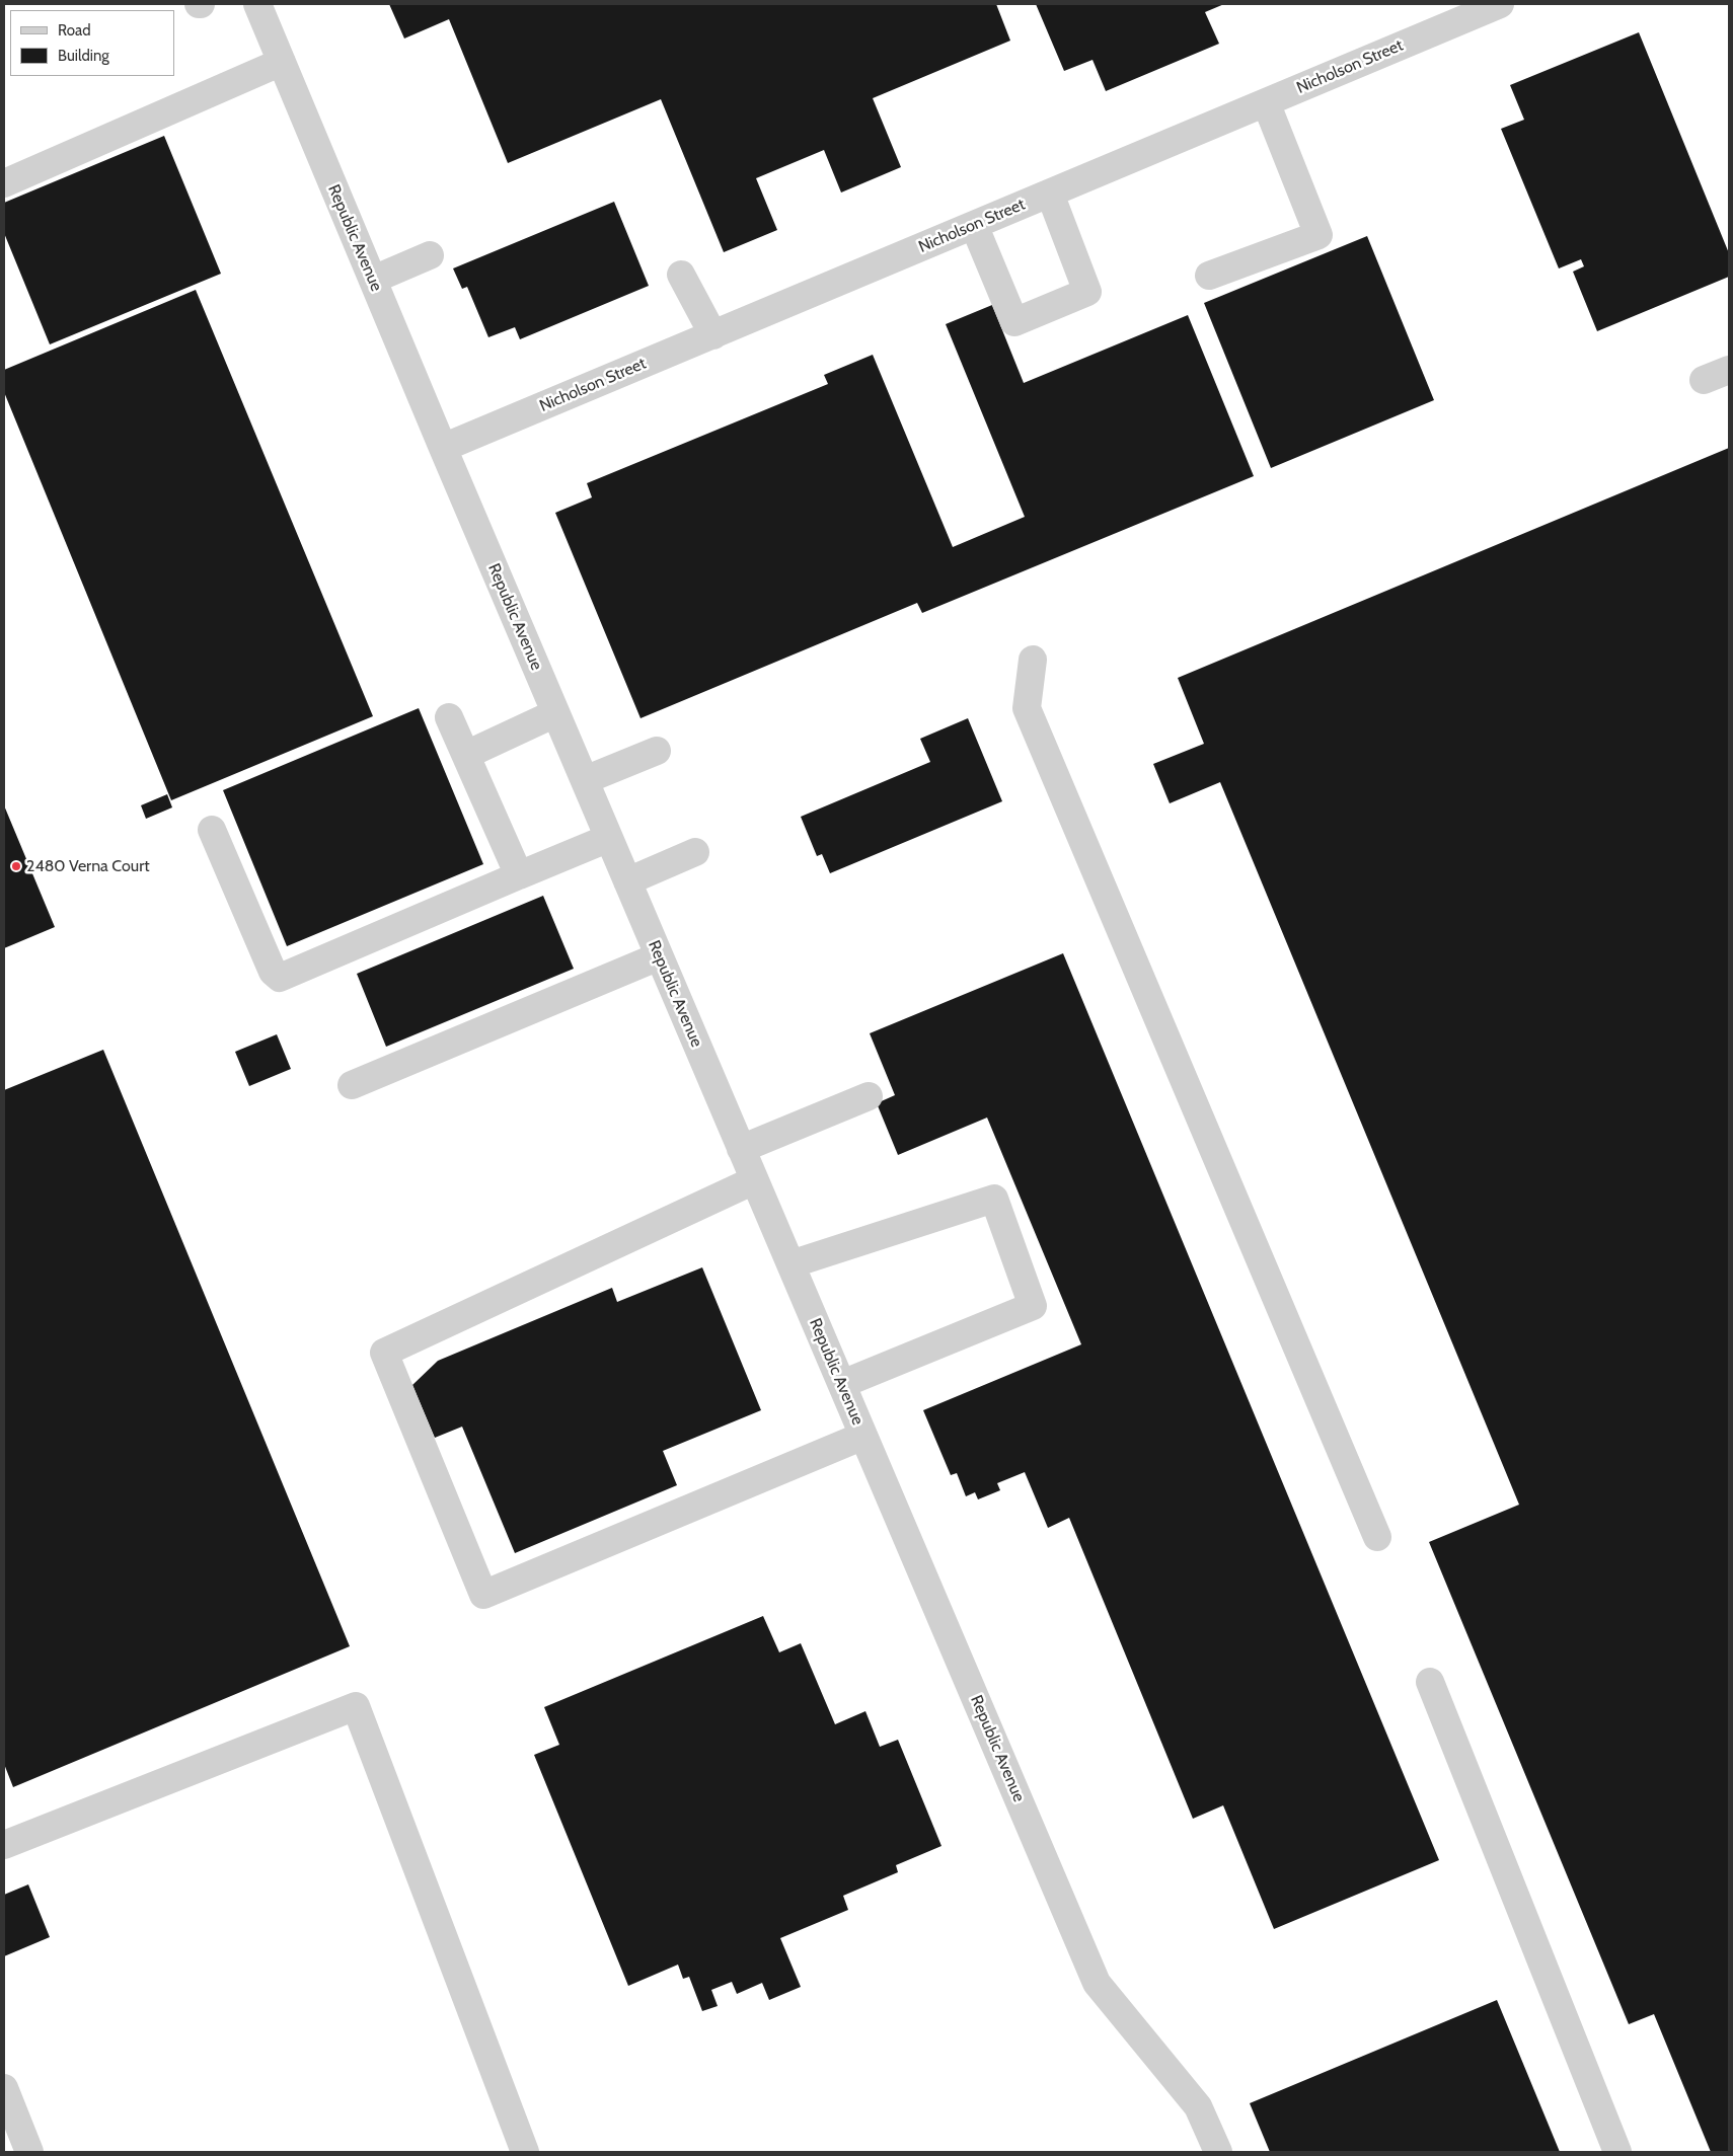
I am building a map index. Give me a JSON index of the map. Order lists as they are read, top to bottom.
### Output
{
  "streets": {
    "street": ["Nicholson Street", "Republic Avenue"]
  },
  "crossings": [
    ["Nicholson Street", "Republic Avenue"]
  ],
  "places": ["2480 Verna Court"],
  "legend": ["Road", "Building"]
}
